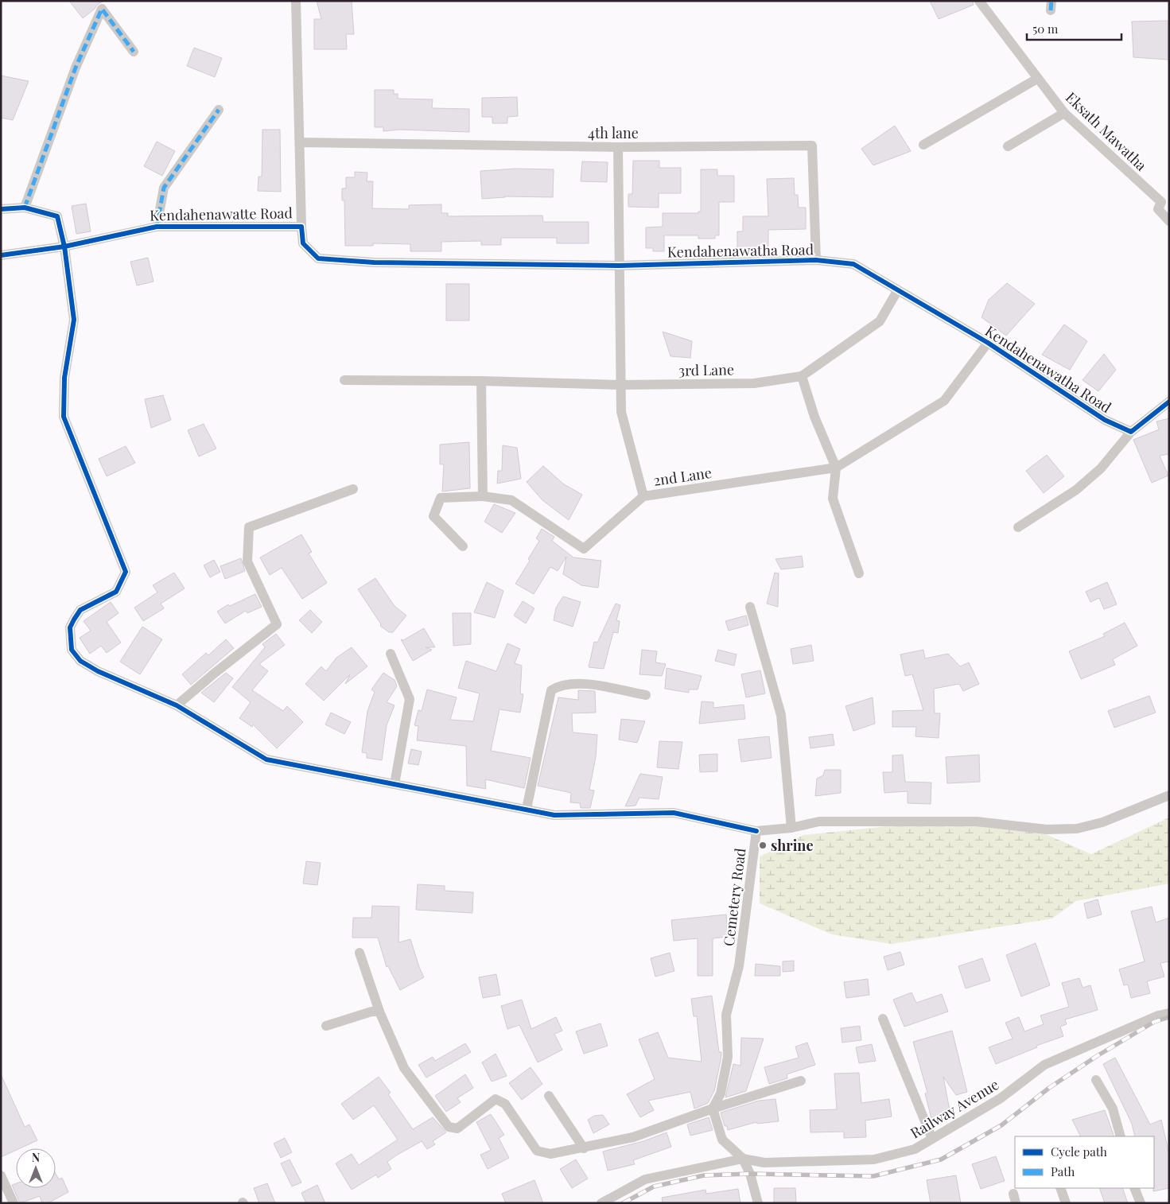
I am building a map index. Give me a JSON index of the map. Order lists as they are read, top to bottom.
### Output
{
  "streets": {
    "street": [
      "Eksath Mawatha",
      "4th lane",
      "Kendahenawatte Road",
      "Kendahenawatha Road",
      "3rd Lane",
      "2nd Lane",
      "Cemetery Road",
      "Railway Avenue"
    ]
  },
  "crossings": [
    ["4th lane", "Kendahenawatha Road"],
    ["Kendahenawatte Road", "Kendahenawatha Road"],
    ["Kendahenawatha Road", "3rd Lane"],
    ["Kendahenawatha Road", "2nd Lane"]
  ],
  "places": ["shrine"],
  "legend": ["Cycle path", "Path"],
  "scale_bar": "50 m",
  "north": "top"
}
